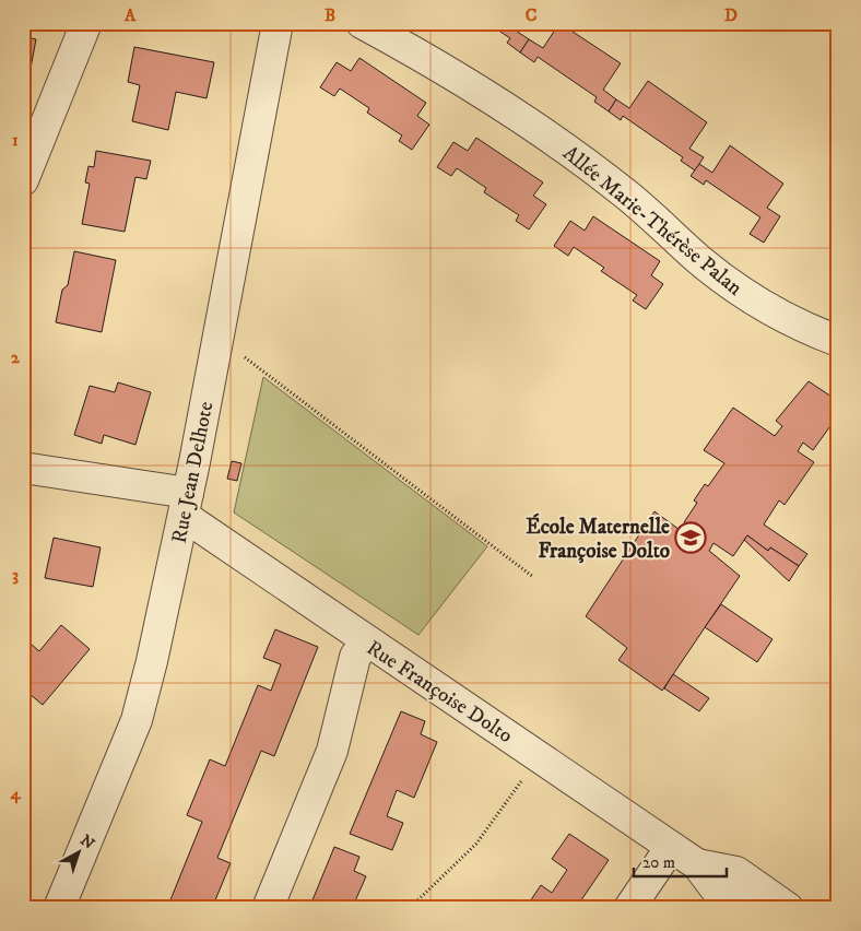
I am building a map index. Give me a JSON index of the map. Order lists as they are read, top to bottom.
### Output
{
  "streets": {
    "street": ["Allée Marie-Thérèse Palan", "Rue Jean Delhote", "Rue Françoise Dolto"]
  },
  "crossings": [
    ["Rue Jean Delhote", "Rue Françoise Dolto"]
  ],
  "places": {
    "school or university": ["École Maternelle Françoise Dolto"]
  },
  "scale_bar": "20 m",
  "north": "top right",
  "grid": {
    "columns": [
      "A",
      "B",
      "C",
      "D"
    ],
    "rows": [
      "1",
      "2",
      "3",
      "4"
    ]
  }
}
